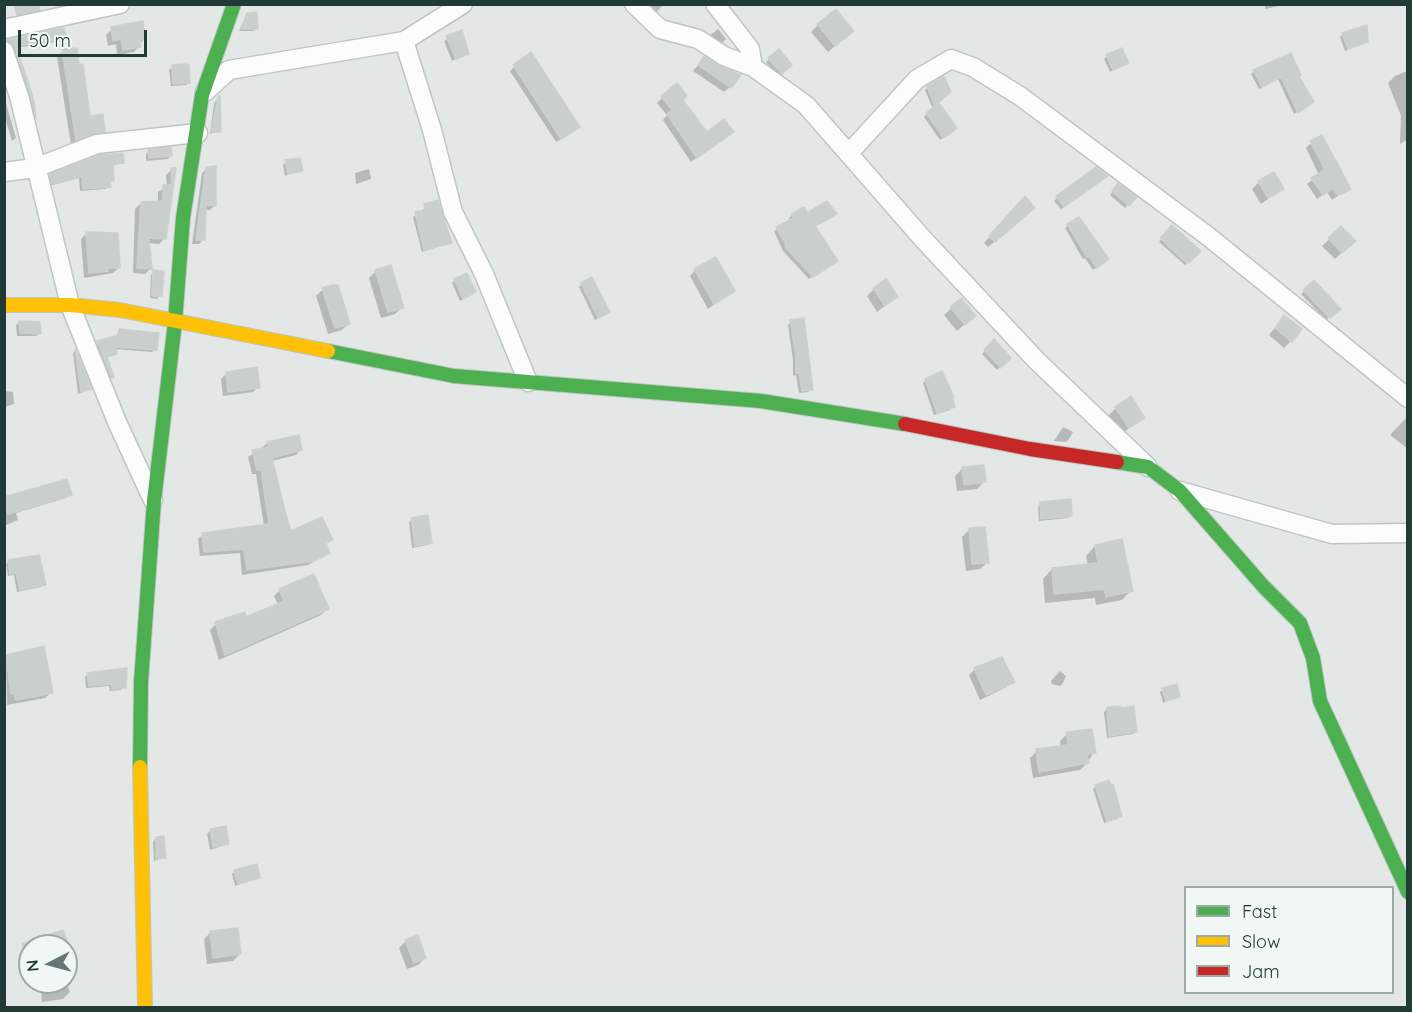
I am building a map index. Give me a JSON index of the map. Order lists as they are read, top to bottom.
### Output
{
  "legend": ["Fast", "Slow", "Jam"],
  "scale_bar": "50 m",
  "north": "left"
}
